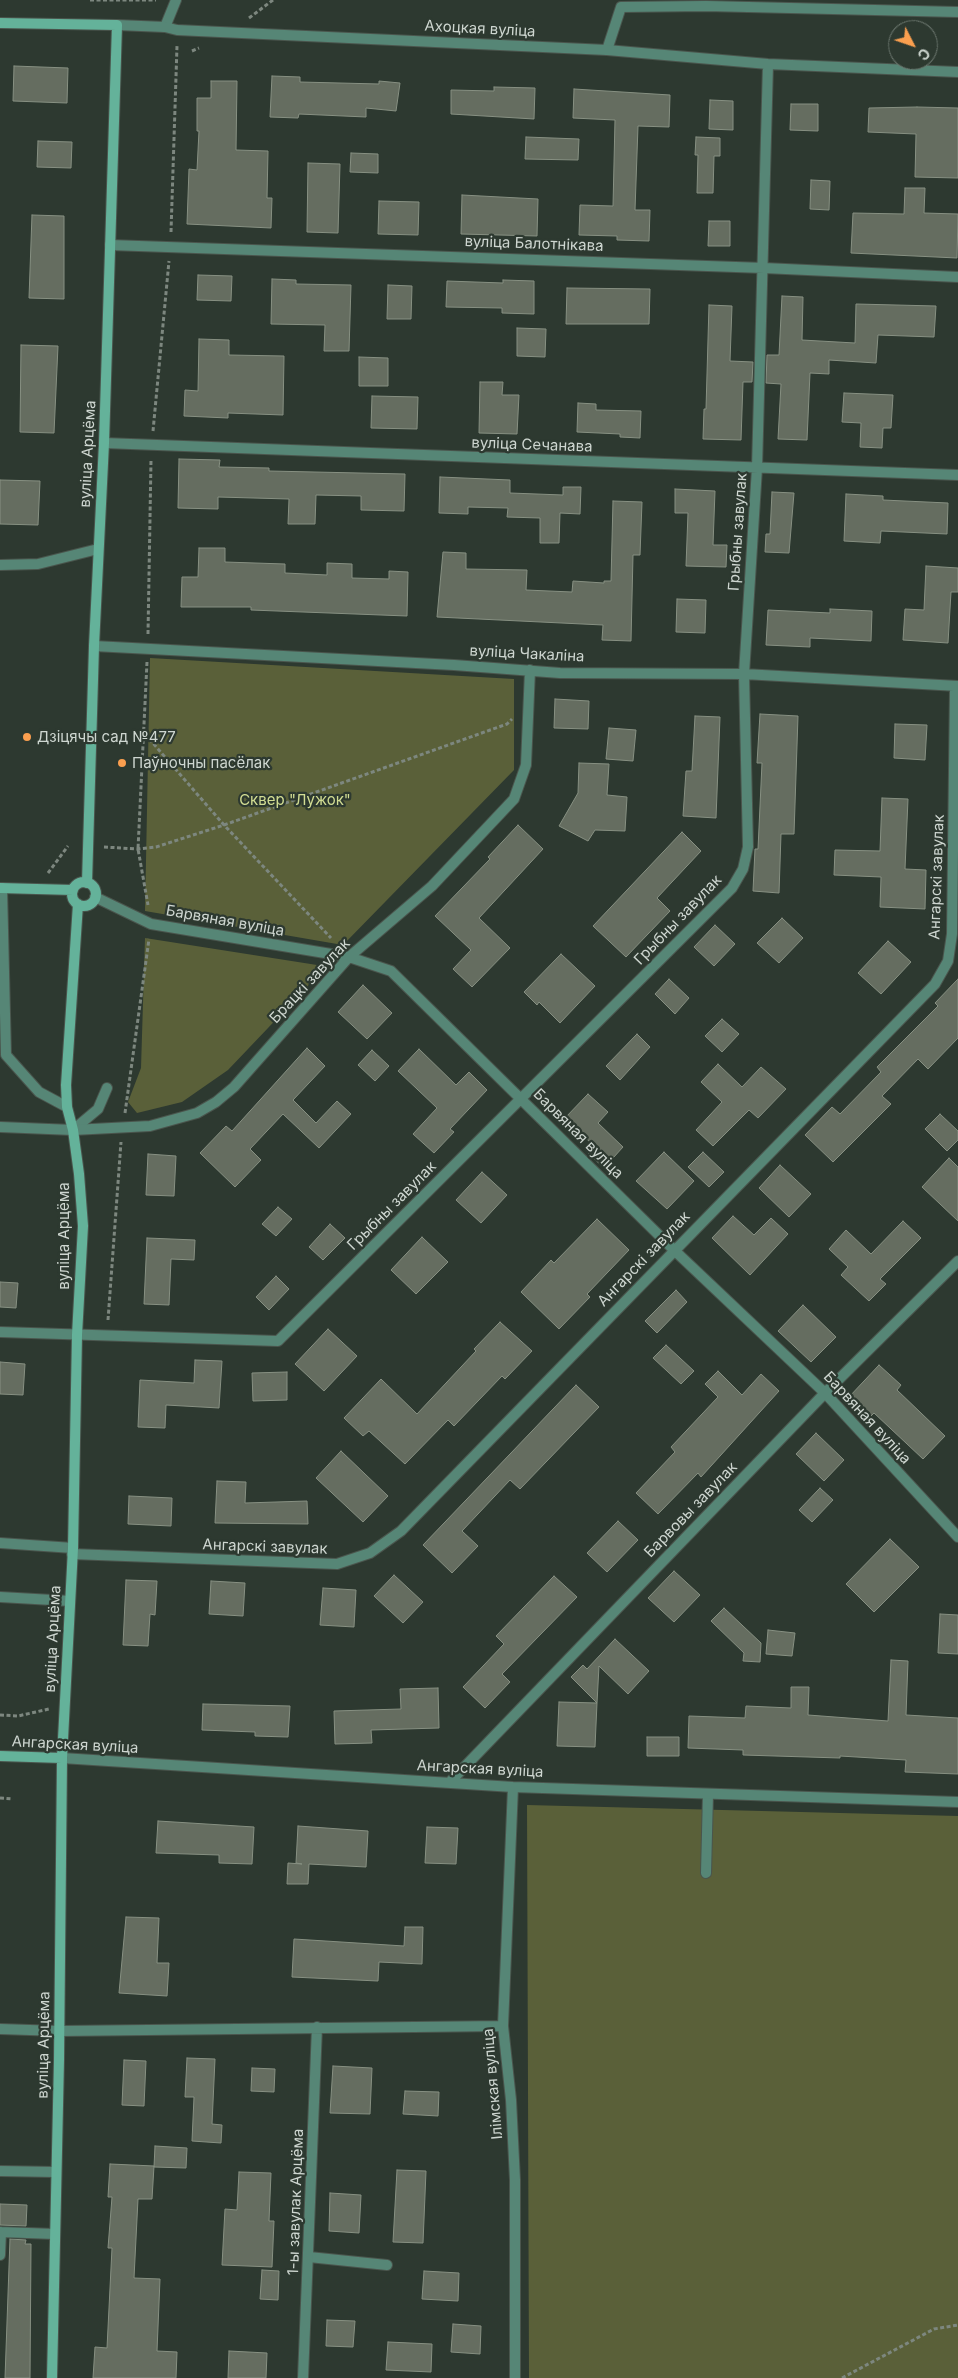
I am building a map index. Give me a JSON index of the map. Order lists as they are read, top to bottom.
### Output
{
  "streets": {
    "street": [
      "Ахоцкая вуліца",
      "вуліца Балотнікава",
      "вуліца Сечанава",
      "вуліца Арцёма",
      "Грыбны завулак",
      "вуліца Чакаліна",
      "Ангарскі завулак",
      "Барвяная вуліца",
      "Брацкі завулак",
      "Барвовы завулак",
      "Ангарская вуліца",
      "Ілімская вуліца",
      "1-ы завулак Арцёма"
    ]
  },
  "crossings": [
    ["Ахоцкая вуліца", "вуліца Арцёма"],
    ["Ахоцкая вуліца", "Грыбны завулак"],
    ["вуліца Балотнікава", "вуліца Арцёма"],
    ["вуліца Балотнікава", "Грыбны завулак"],
    ["вуліца Сечанава", "вуліца Арцёма"],
    ["вуліца Сечанава", "Грыбны завулак"],
    ["вуліца Арцёма", "Грыбны завулак"],
    ["вуліца Арцёма", "вуліца Чакаліна"],
    ["вуліца Арцёма", "Ангарскі завулак"],
    ["вуліца Арцёма", "Барвяная вуліца"],
    ["вуліца Арцёма", "Брацкі завулак"],
    ["вуліца Арцёма", "Ангарская вуліца"],
    ["Грыбны завулак", "вуліца Чакаліна"],
    ["Грыбны завулак", "Барвяная вуліца"],
    ["вуліца Чакаліна", "Ангарскі завулак"],
    ["вуліца Чакаліна", "Брацкі завулак"],
    ["Ангарскі завулак", "Барвяная вуліца"],
    ["Барвяная вуліца", "Брацкі завулак"],
    ["Барвяная вуліца", "Барвовы завулак"],
    ["Барвовы завулак", "Ангарская вуліца"],
    ["Ангарская вуліца", "Ілімская вуліца"]
  ],
  "parks": ["Сквер \"Лужок\""],
  "places": ["Дзіцячы сад №477", "Паўночны пасёлак"],
  "north": "bottom right"
}
